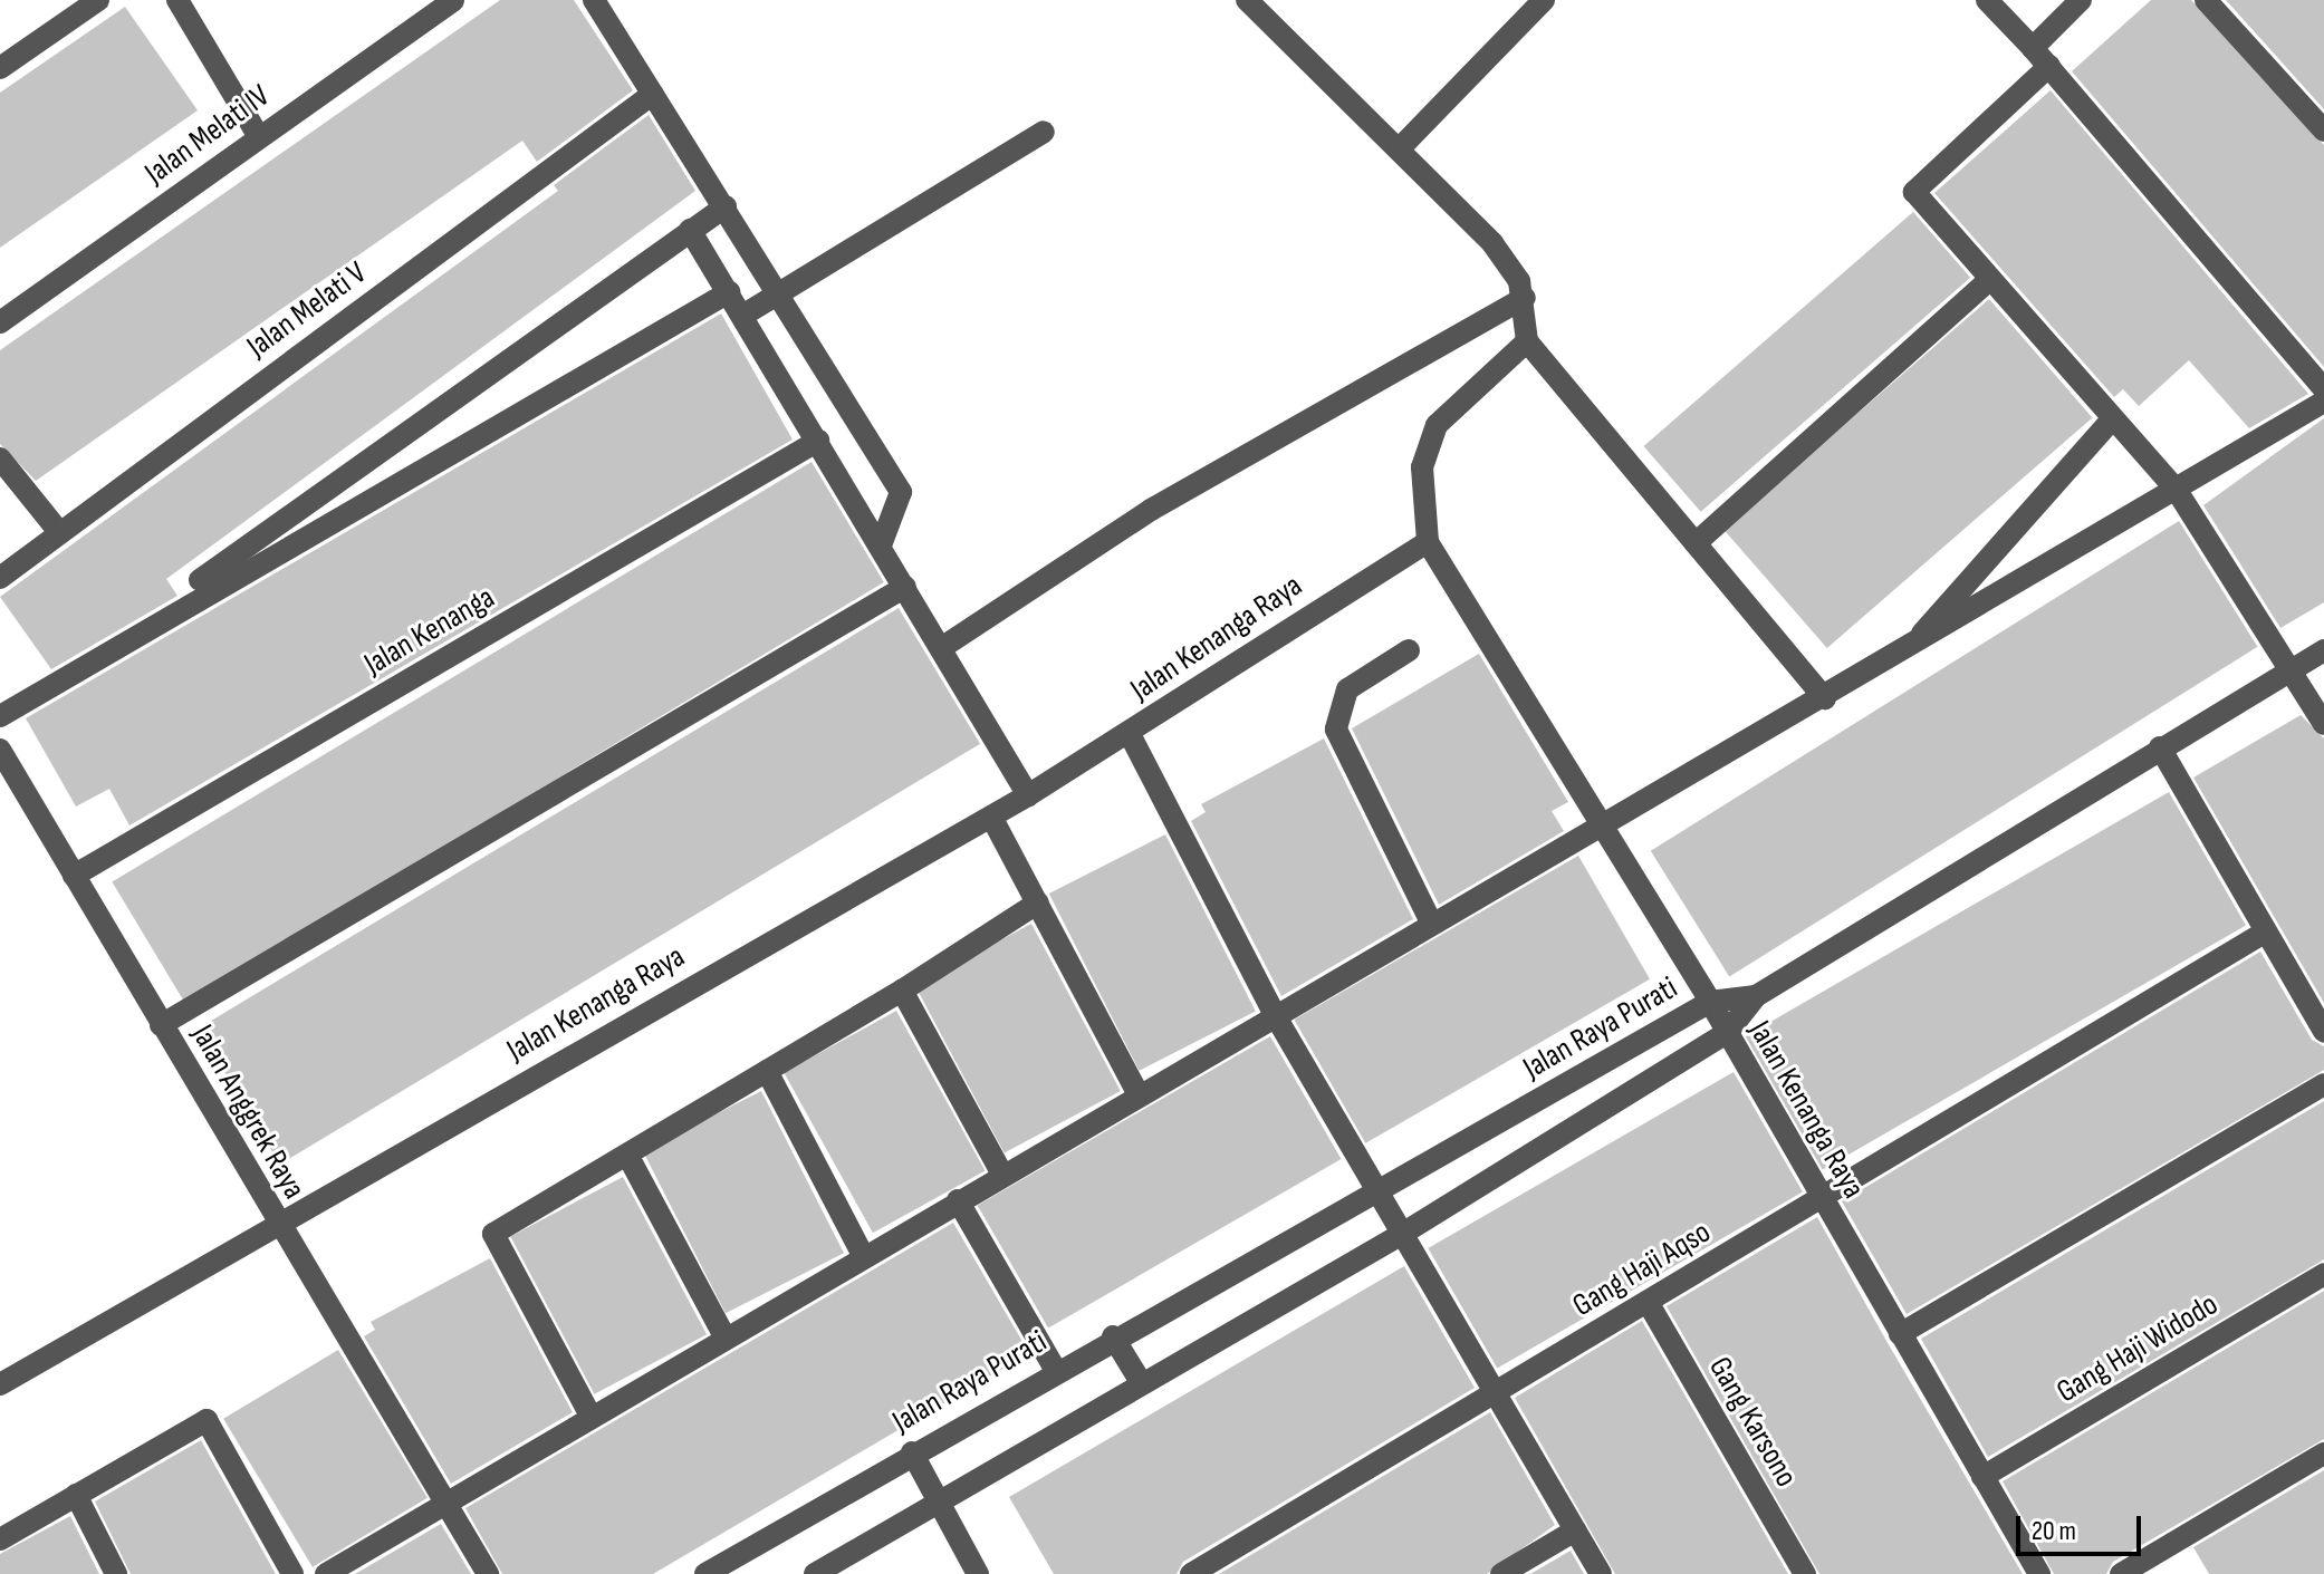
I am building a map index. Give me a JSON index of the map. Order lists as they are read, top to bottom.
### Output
{
  "streets": {
    "street": [
      "Jalan Melati IV",
      "Jalan Melati V",
      "Jalan Kenanga",
      "Jalan Kenanga Raya",
      "Jalan Raya Purati",
      "Jalan Anggrek Raya",
      "Gang Haji Aqso",
      "Gang Haji Widodo",
      "Gang Karsono"
    ]
  },
  "crossings": [
    ["Jalan Kenanga", "Jalan Anggrek Raya"],
    ["Jalan Kenanga Raya", "Jalan Raya Purati"],
    ["Jalan Kenanga Raya", "Jalan Anggrek Raya"],
    ["Jalan Kenanga Raya", "Gang Haji Aqso"],
    ["Jalan Kenanga Raya", "Gang Haji Widodo"],
    ["Gang Haji Aqso", "Gang Karsono"]
  ],
  "scale_bar": "20 m"
}
